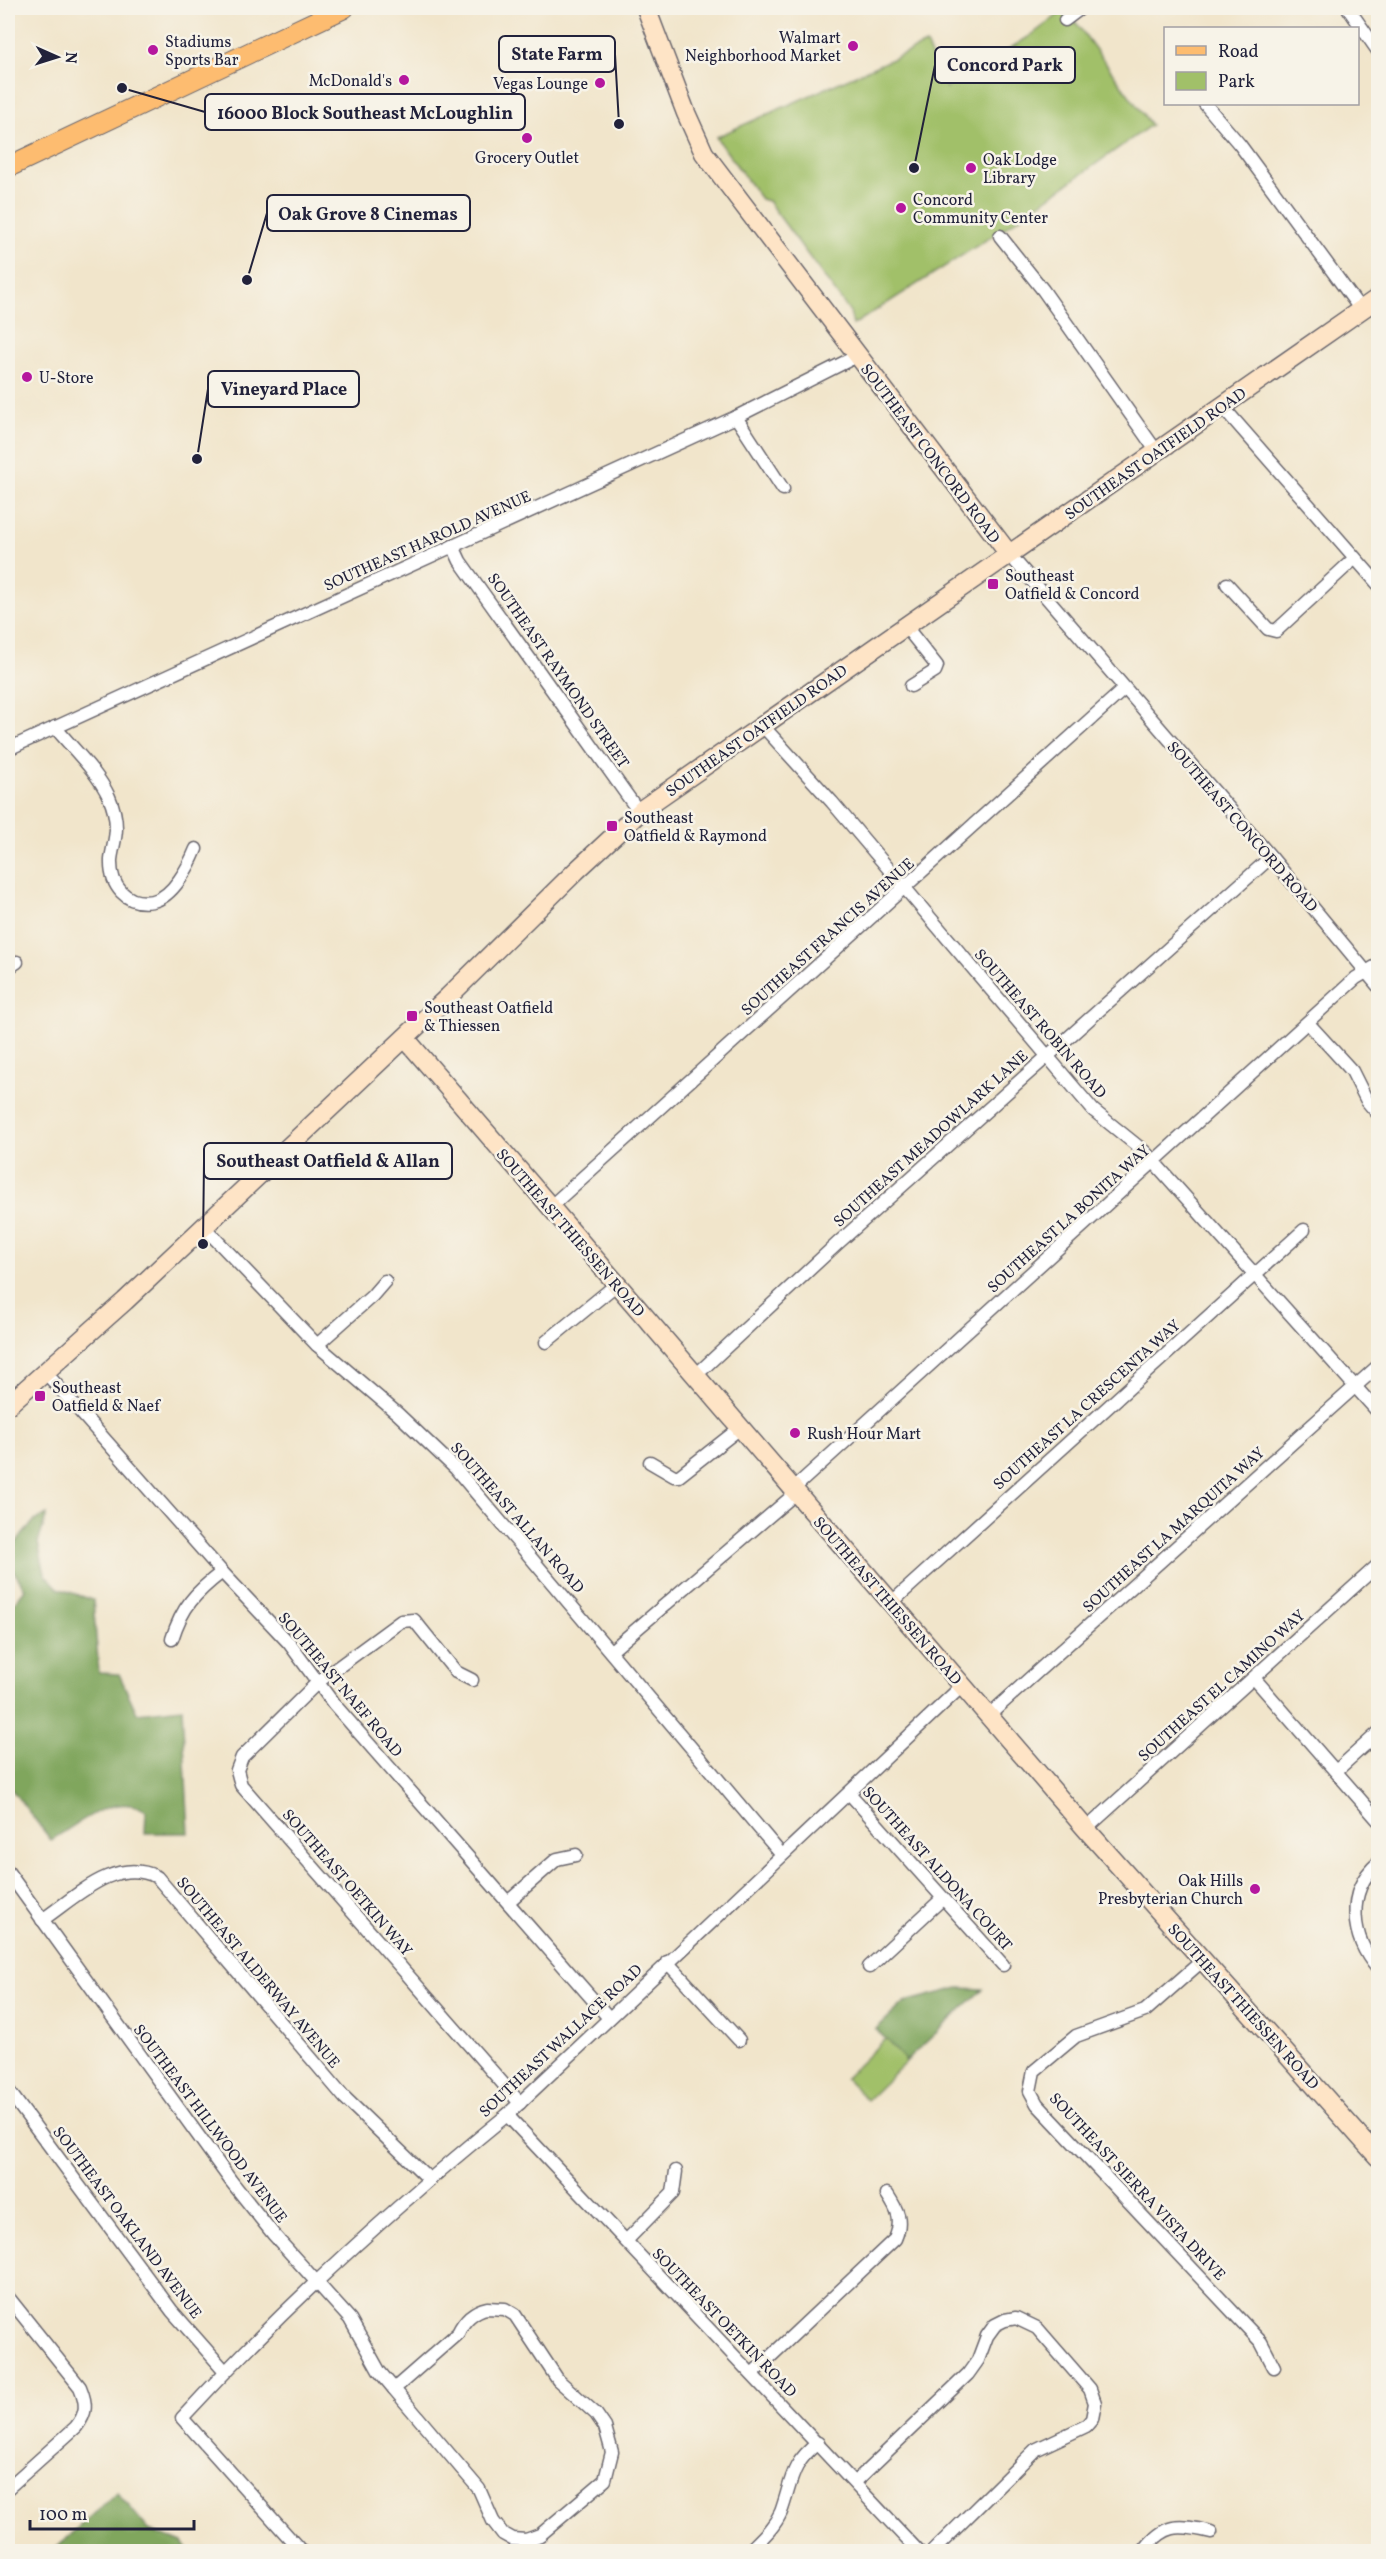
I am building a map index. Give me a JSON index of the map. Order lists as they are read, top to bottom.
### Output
{
  "streets": {
    "main road": ["SOUTHEAST CONCORD ROAD", "SOUTHEAST OATFIELD ROAD", "SOUTHEAST THIESSEN ROAD"],
    "street": [
      "SOUTHEAST HAROLD AVENUE",
      "SOUTHEAST RAYMOND STREET",
      "SOUTHEAST FRANCIS AVENUE",
      "SOUTHEAST ROBIN ROAD",
      "SOUTHEAST MEADOWLARK LANE",
      "SOUTHEAST LA BONITA WAY",
      "SOUTHEAST LA CRESCENTA WAY",
      "SOUTHEAST ALLAN ROAD",
      "SOUTHEAST LA MARQUITA WAY",
      "SOUTHEAST NAEF ROAD",
      "SOUTHEAST EL CAMINO WAY",
      "SOUTHEAST ALDONA COURT",
      "SOUTHEAST OETKIN WAY",
      "SOUTHEAST ALDERWAY AVENUE",
      "SOUTHEAST WALLACE ROAD",
      "SOUTHEAST HILLWOOD AVENUE",
      "SOUTHEAST SIERRA VISTA DRIVE",
      "SOUTHEAST OAKLAND AVENUE",
      "SOUTHEAST OETKIN ROAD"
    ]
  },
  "crossings": [
    ["SOUTHEAST CONCORD ROAD", "SOUTHEAST OATFIELD ROAD"],
    ["SOUTHEAST CONCORD ROAD", "SOUTHEAST HAROLD AVENUE"],
    ["SOUTHEAST CONCORD ROAD", "SOUTHEAST FRANCIS AVENUE"],
    ["SOUTHEAST CONCORD ROAD", "SOUTHEAST MEADOWLARK LANE"],
    ["SOUTHEAST CONCORD ROAD", "SOUTHEAST LA BONITA WAY"],
    ["SOUTHEAST OATFIELD ROAD", "SOUTHEAST RAYMOND STREET"],
    ["SOUTHEAST OATFIELD ROAD", "SOUTHEAST ROBIN ROAD"],
    ["SOUTHEAST OATFIELD ROAD", "SOUTHEAST THIESSEN ROAD"],
    ["SOUTHEAST OATFIELD ROAD", "SOUTHEAST ALLAN ROAD"],
    ["SOUTHEAST OATFIELD ROAD", "SOUTHEAST NAEF ROAD"],
    ["SOUTHEAST HAROLD AVENUE", "SOUTHEAST RAYMOND STREET"],
    ["SOUTHEAST FRANCIS AVENUE", "SOUTHEAST ROBIN ROAD"],
    ["SOUTHEAST FRANCIS AVENUE", "SOUTHEAST THIESSEN ROAD"],
    ["SOUTHEAST ROBIN ROAD", "SOUTHEAST MEADOWLARK LANE"],
    ["SOUTHEAST ROBIN ROAD", "SOUTHEAST LA BONITA WAY"],
    ["SOUTHEAST ROBIN ROAD", "SOUTHEAST LA CRESCENTA WAY"],
    ["SOUTHEAST ROBIN ROAD", "SOUTHEAST LA MARQUITA WAY"],
    ["SOUTHEAST MEADOWLARK LANE", "SOUTHEAST THIESSEN ROAD"],
    ["SOUTHEAST LA BONITA WAY", "SOUTHEAST THIESSEN ROAD"],
    ["SOUTHEAST LA BONITA WAY", "SOUTHEAST ALLAN ROAD"],
    ["SOUTHEAST THIESSEN ROAD", "SOUTHEAST LA CRESCENTA WAY"],
    ["SOUTHEAST THIESSEN ROAD", "SOUTHEAST LA MARQUITA WAY"],
    ["SOUTHEAST THIESSEN ROAD", "SOUTHEAST EL CAMINO WAY"],
    ["SOUTHEAST THIESSEN ROAD", "SOUTHEAST WALLACE ROAD"],
    ["SOUTHEAST THIESSEN ROAD", "SOUTHEAST SIERRA VISTA DRIVE"],
    ["SOUTHEAST ALLAN ROAD", "SOUTHEAST WALLACE ROAD"],
    ["SOUTHEAST NAEF ROAD", "SOUTHEAST OETKIN WAY"],
    ["SOUTHEAST NAEF ROAD", "SOUTHEAST WALLACE ROAD"],
    ["SOUTHEAST ALDONA COURT", "SOUTHEAST WALLACE ROAD"],
    ["SOUTHEAST OETKIN WAY", "SOUTHEAST WALLACE ROAD"],
    ["SOUTHEAST ALDERWAY AVENUE", "SOUTHEAST WALLACE ROAD"],
    ["SOUTHEAST ALDERWAY AVENUE", "SOUTHEAST HILLWOOD AVENUE"],
    ["SOUTHEAST WALLACE ROAD", "SOUTHEAST HILLWOOD AVENUE"],
    ["SOUTHEAST WALLACE ROAD", "SOUTHEAST OAKLAND AVENUE"],
    ["SOUTHEAST WALLACE ROAD", "SOUTHEAST OETKIN ROAD"]
  ],
  "places": {
    "other": [
      "Walmart Neighborhood Market",
      "Stadiums Sports Bar",
      "McDonald's",
      "Vegas Lounge",
      "16000 Block Southeast McLoughlin",
      "State Farm",
      "Grocery Outlet",
      "Concord Park",
      "Oak Lodge Library",
      "Concord Community Center",
      "Oak Grove 8 Cinemas",
      "U-Store",
      "Vineyard Place",
      "Southeast Oatfield & Allan",
      "Rush Hour Mart",
      "Oak Hills Presbyterian Church"
    ],
    "transit": [
      "Southeast Oatfield & Concord",
      "Southeast Oatfield & Raymond",
      "Southeast Oatfield & Thiessen",
      "Southeast Oatfield & Naef"
    ]
  },
  "legend": ["Road", "Park"],
  "scale_bar": "100 m",
  "north": "right"
}
